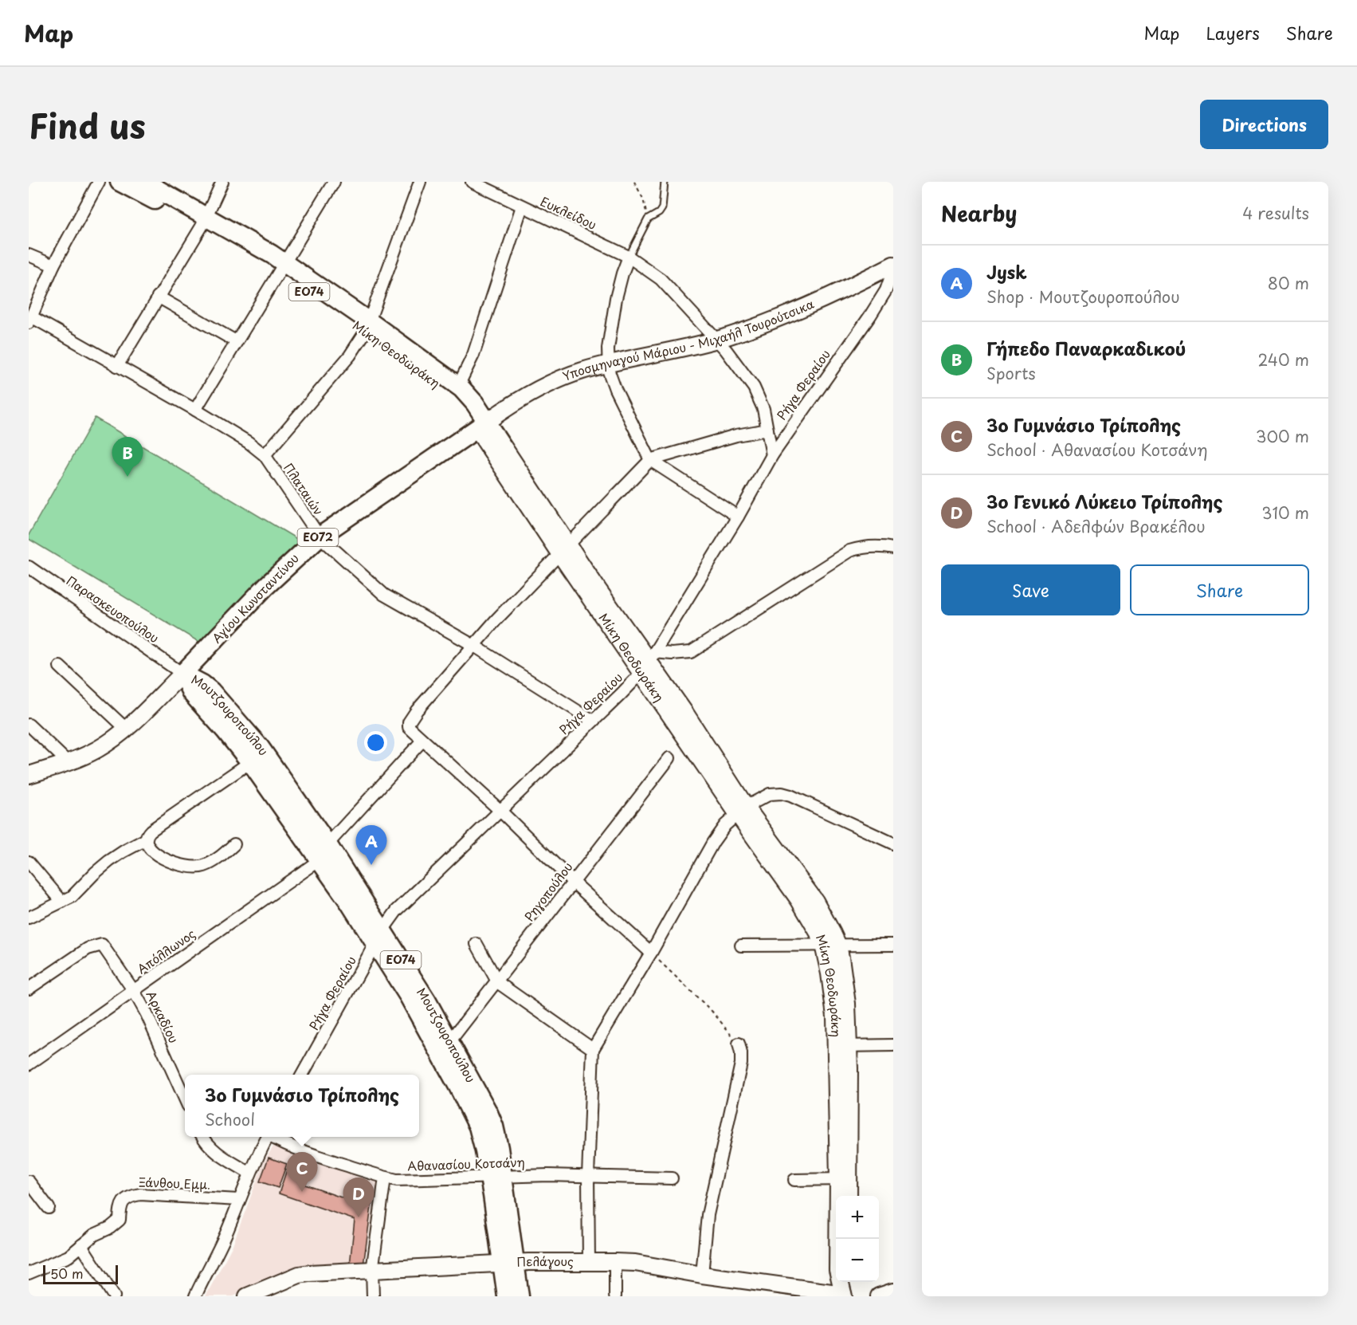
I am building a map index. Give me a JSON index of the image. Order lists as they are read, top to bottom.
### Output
{
  "streets": {
    "main road": [
      "ΕΟ74",
      "Μίκη Θεοδωράκη",
      "ΕΟ72",
      "Αγίου Κωνσταντίνου",
      "Μουτζουροπούλου"
    ],
    "street": [
      "Ευκλείδου",
      "Υποσμηναγού Μάριου - Μιχαήλ Τουρούτσικα",
      "Ρήγα Φεραίου",
      "Πλαταιών",
      "Παρασκευοπούλου",
      "Ρηγοπούλου",
      "Απόλλωνος",
      "Αρκαδίου",
      "Αθανασίου Κοτσάνη",
      "Ξάνθου Εμμ.",
      "Πελάγους"
    ]
  },
  "crossings": [
    ["Ευκλείδου", "Υποσμηναγού Μάριου - Μιχαήλ Τουρούτσικα"],
    ["Ευκλείδου", "Ρήγα Φεραίου"],
    ["Υποσμηναγού Μάριου - Μιχαήλ Τουρούτσικα", "Μίκη Θεοδωράκη"],
    ["Υποσμηναγού Μάριου - Μιχαήλ Τουρούτσικα", "Αγίου Κωνσταντίνου"],
    ["Μίκη Θεοδωράκη", "Ρήγα Φεραίου"],
    ["Μίκη Θεοδωράκη", "Αγίου Κωνσταντίνου"],
    ["Μίκη Θεοδωράκη", "Πελάγους"],
    ["Ρήγα Φεραίου", "Πλαταιών"],
    ["Ρήγα Φεραίου", "Μουτζουροπούλου"],
    ["Πλαταιών", "Αγίου Κωνσταντίνου"],
    ["Αγίου Κωνσταντίνου", "Παρασκευοπούλου"],
    ["Αγίου Κωνσταντίνου", "Μουτζουροπούλου"],
    ["Παρασκευοπούλου", "Μουτζουροπούλου"],
    ["Μουτζουροπούλου", "Ρηγοπούλου"],
    ["Μουτζουροπούλου", "Απόλλωνος"],
    ["Μουτζουροπούλου", "Αθανασίου Κοτσάνη"],
    ["Μουτζουροπούλου", "Πελάγους"],
    ["Απόλλωνος", "Αρκαδίου"]
  ],
  "scale_bar": "50 m",
  "page": {
    "header": "Map",
    "nav": ["Map", "Layers", "Share"],
    "title": "Find us",
    "buttons": [
      "Directions",
      ["Save", "Share"]
    ],
    "heading": ["Nearby", "4 results"],
    "list": [
      {
        "mark": "A",
        "name": "Jysk",
        "note": "Shop · Μουτζουροπούλου",
        "value": "80 m"
      },
      {
        "mark": "B",
        "name": "Γήπεδο Παναρκαδικού",
        "note": "Sports",
        "value": "240 m"
      },
      {
        "mark": "C",
        "name": "3ο Γυμνάσιο Τρίπολης",
        "note": "School · Αθανασίου Κοτσάνη",
        "value": "300 m"
      },
      {
        "mark": "D",
        "name": "3ο Γενικό Λύκειο Τρίπολης",
        "note": "School · Αδελφών Βρακέλου",
        "value": "310 m"
      }
    ],
    "pins": [
      "B",
      "A",
      "C",
      "D"
    ],
    "popup": ["3ο Γυμνάσιο Τρίπολης", "School"],
    "map_buttons": ["+", "−"],
    "scale": "50 m"
  }
}
